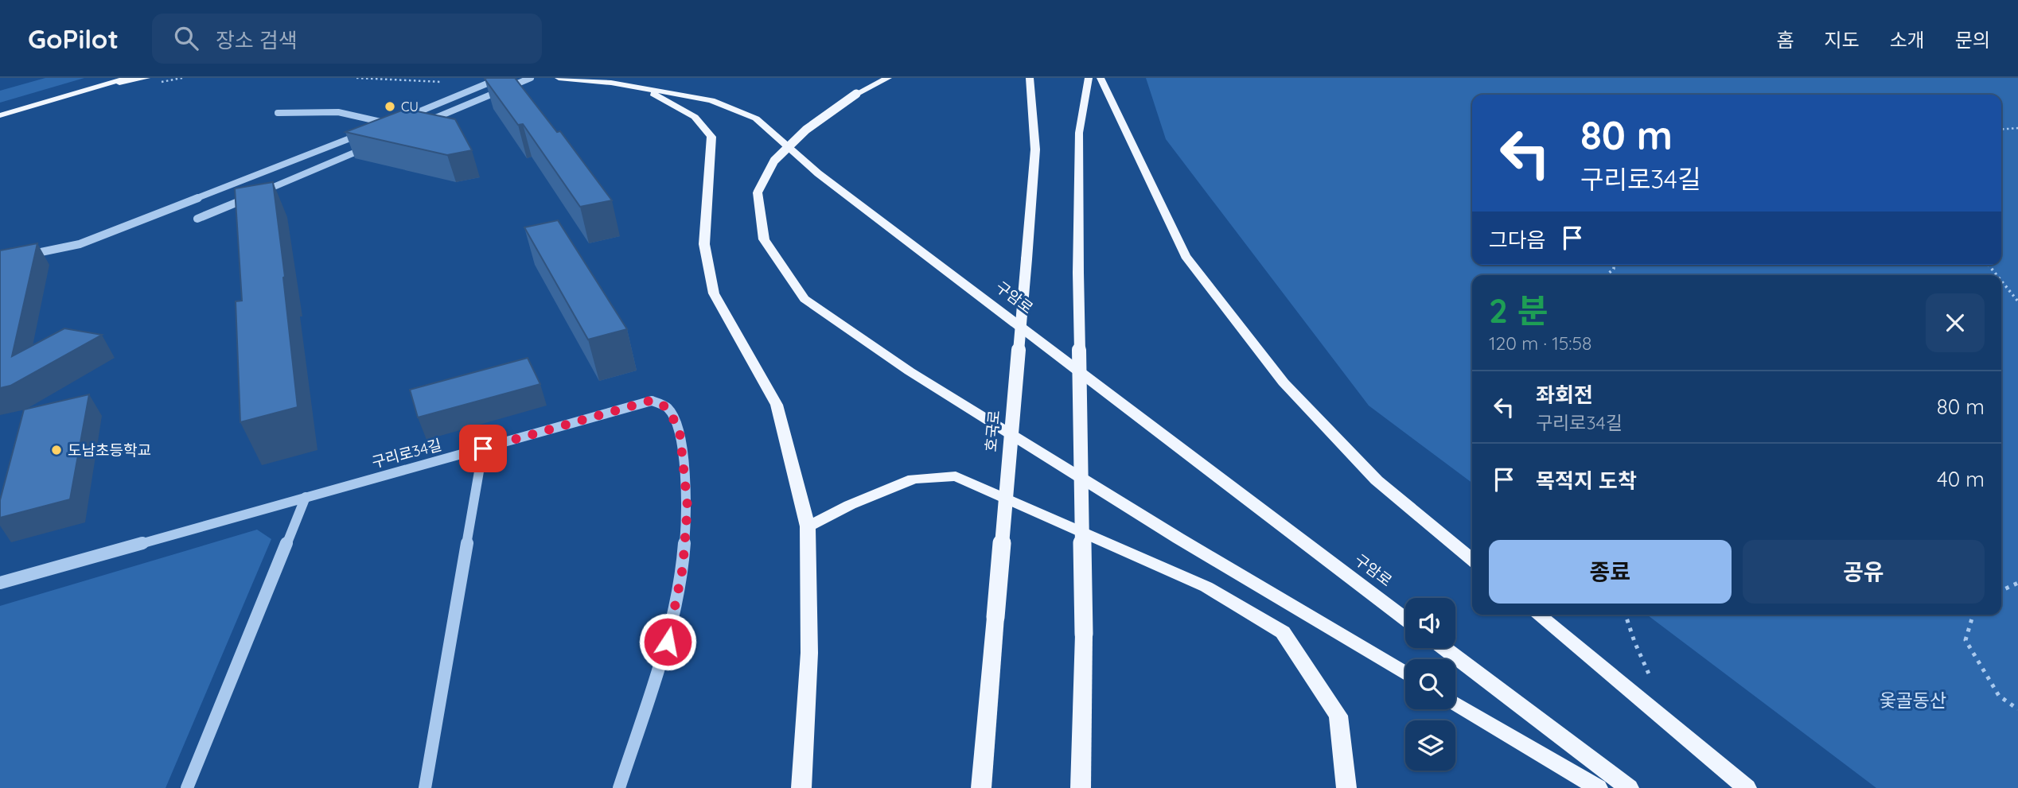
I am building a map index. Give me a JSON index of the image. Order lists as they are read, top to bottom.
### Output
{
  "streets": {
    "main road": ["구암로", "호국로"],
    "street": ["구리로34길"]
  },
  "parks": ["옻골동산"],
  "places": ["CU", "도남초등학교"],
  "page": {
    "header": "GoPilot",
    "search": "장소 검색",
    "nav": [
      "홈",
      "지도",
      "소개",
      "문의"
    ],
    "turn": ["80 m", "구리로34길"],
    "then": "그다음",
    "heading": ["2 분", "120 m · 15:58"],
    "list": [
      {
        "name": "좌회전",
        "note": "구리로34길",
        "value": "80 m"
      },
      {
        "name": "목적지 도착",
        "value": "40 m"
      }
    ],
    "buttons": ["종료", "공유"]
  }
}
